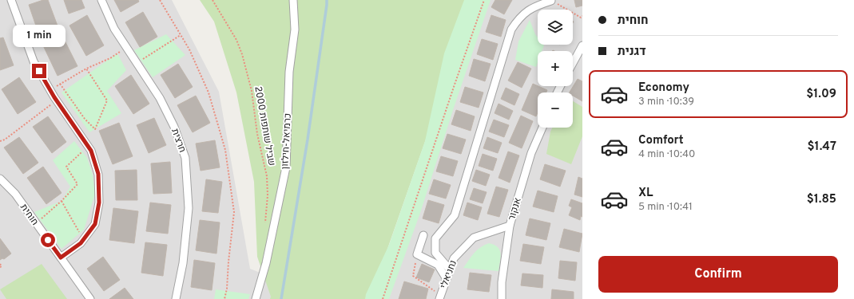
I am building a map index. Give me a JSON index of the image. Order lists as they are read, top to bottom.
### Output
{
  "streets": {
    "street": [
      "חרצית",
      "כרמיאל-חילזון",
      "אנקור",
      "חוחית",
      "נחניאלי"
    ],
    "path": ["שביל שותפות 2000"]
  },
  "crossings": [
    ["אנקור", "נחניאלי"]
  ],
  "page": {
    "banner": ["חוחית", "דגנית"],
    "map_buttons": ["+", "−"],
    "bubble": "1 min",
    "list": [
      {
        "name": "Economy",
        "note": "3 min · 10:39",
        "value": "$1.09"
      },
      {
        "name": "Comfort",
        "note": "4 min · 10:40",
        "value": "$1.47"
      },
      {
        "name": "XL",
        "note": "5 min · 10:41",
        "value": "$1.85"
      }
    ],
    "buttons": "Confirm"
  }
}
